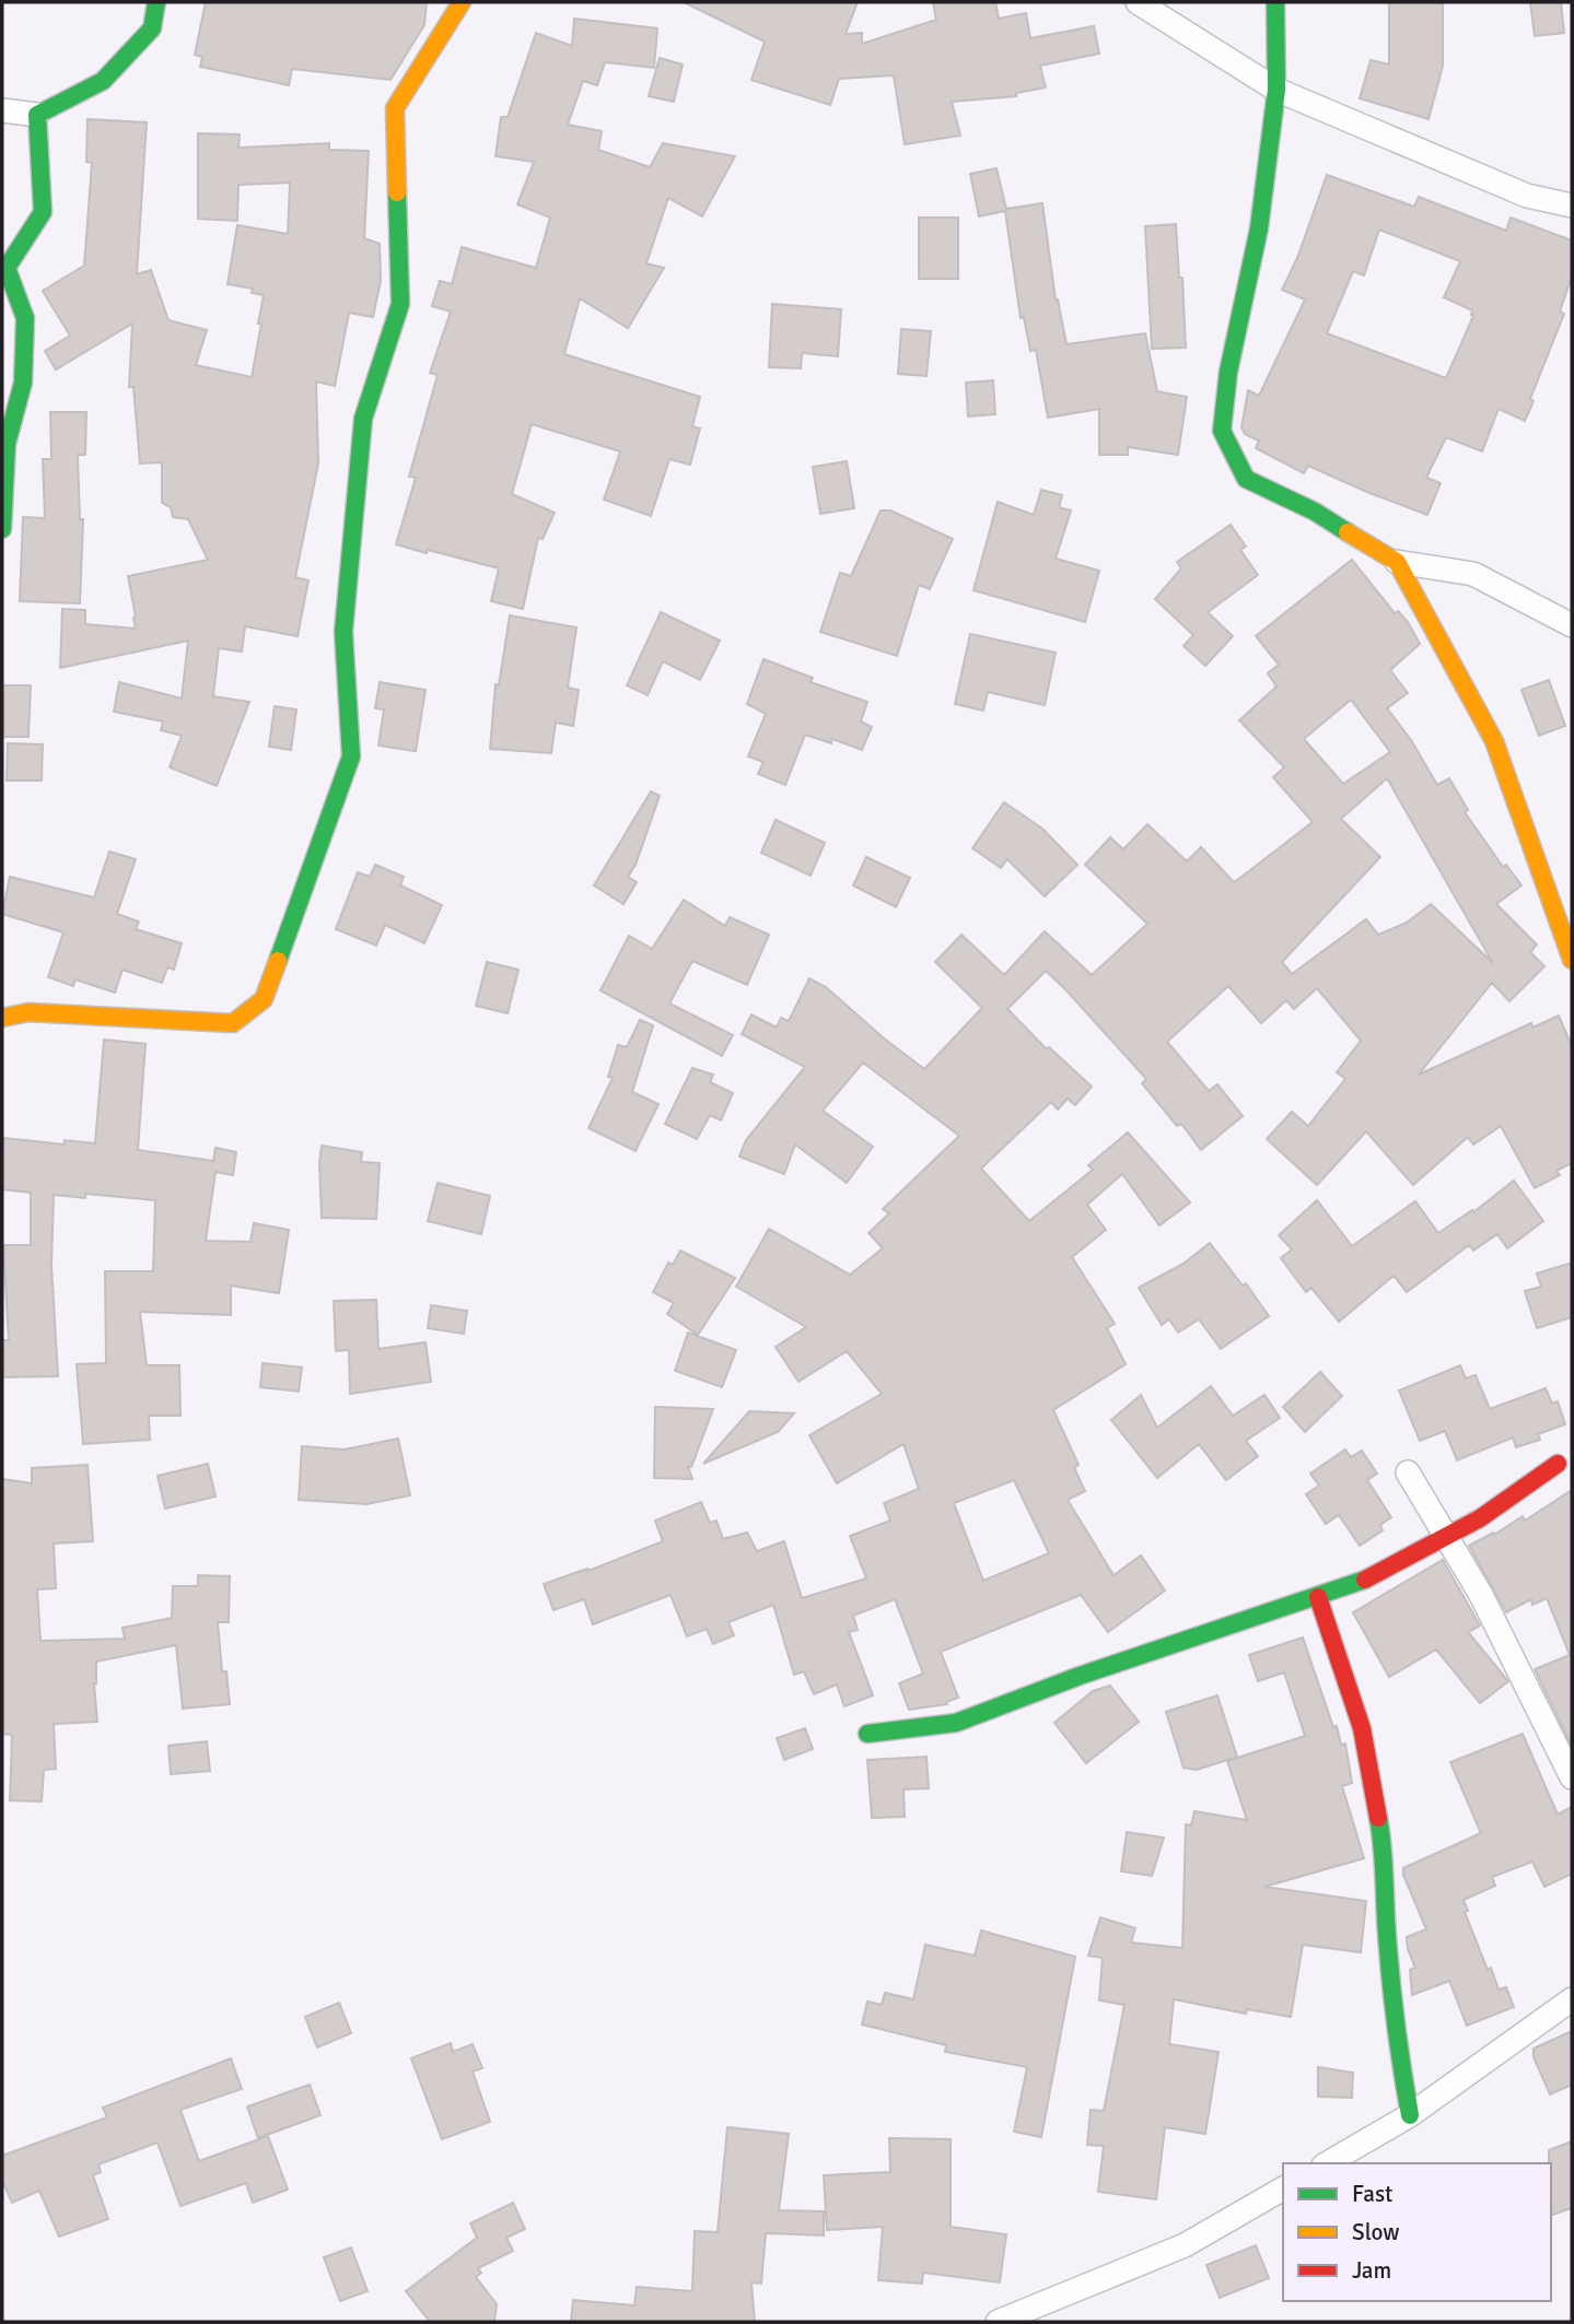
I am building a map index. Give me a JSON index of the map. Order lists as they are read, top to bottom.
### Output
{
  "legend": ["Fast", "Slow", "Jam"]
}
